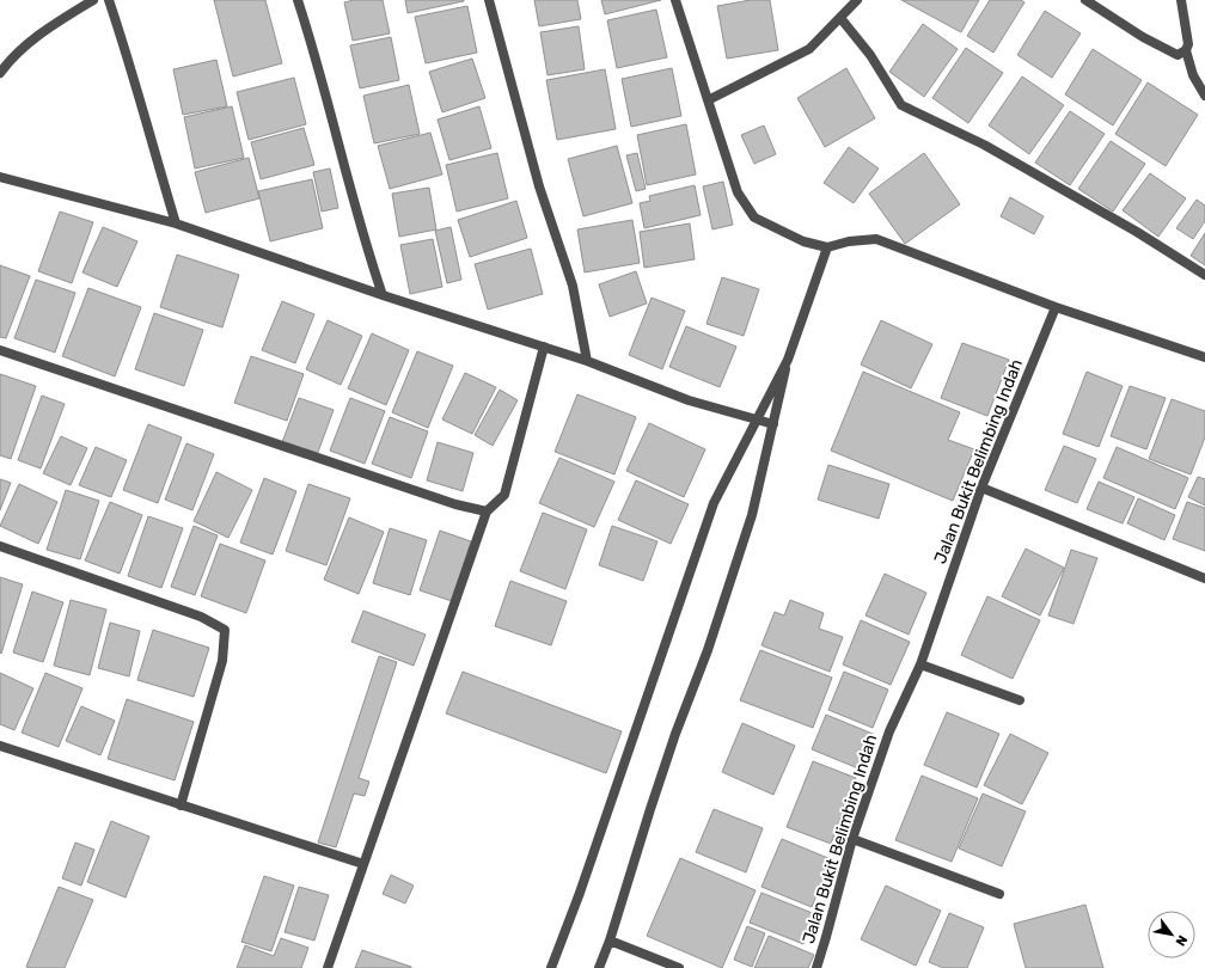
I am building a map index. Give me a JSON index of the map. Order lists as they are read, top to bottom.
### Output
{
  "streets": {
    "street": ["Jalan Bukit Belimbing Indah"]
  },
  "north": "bottom right"
}
